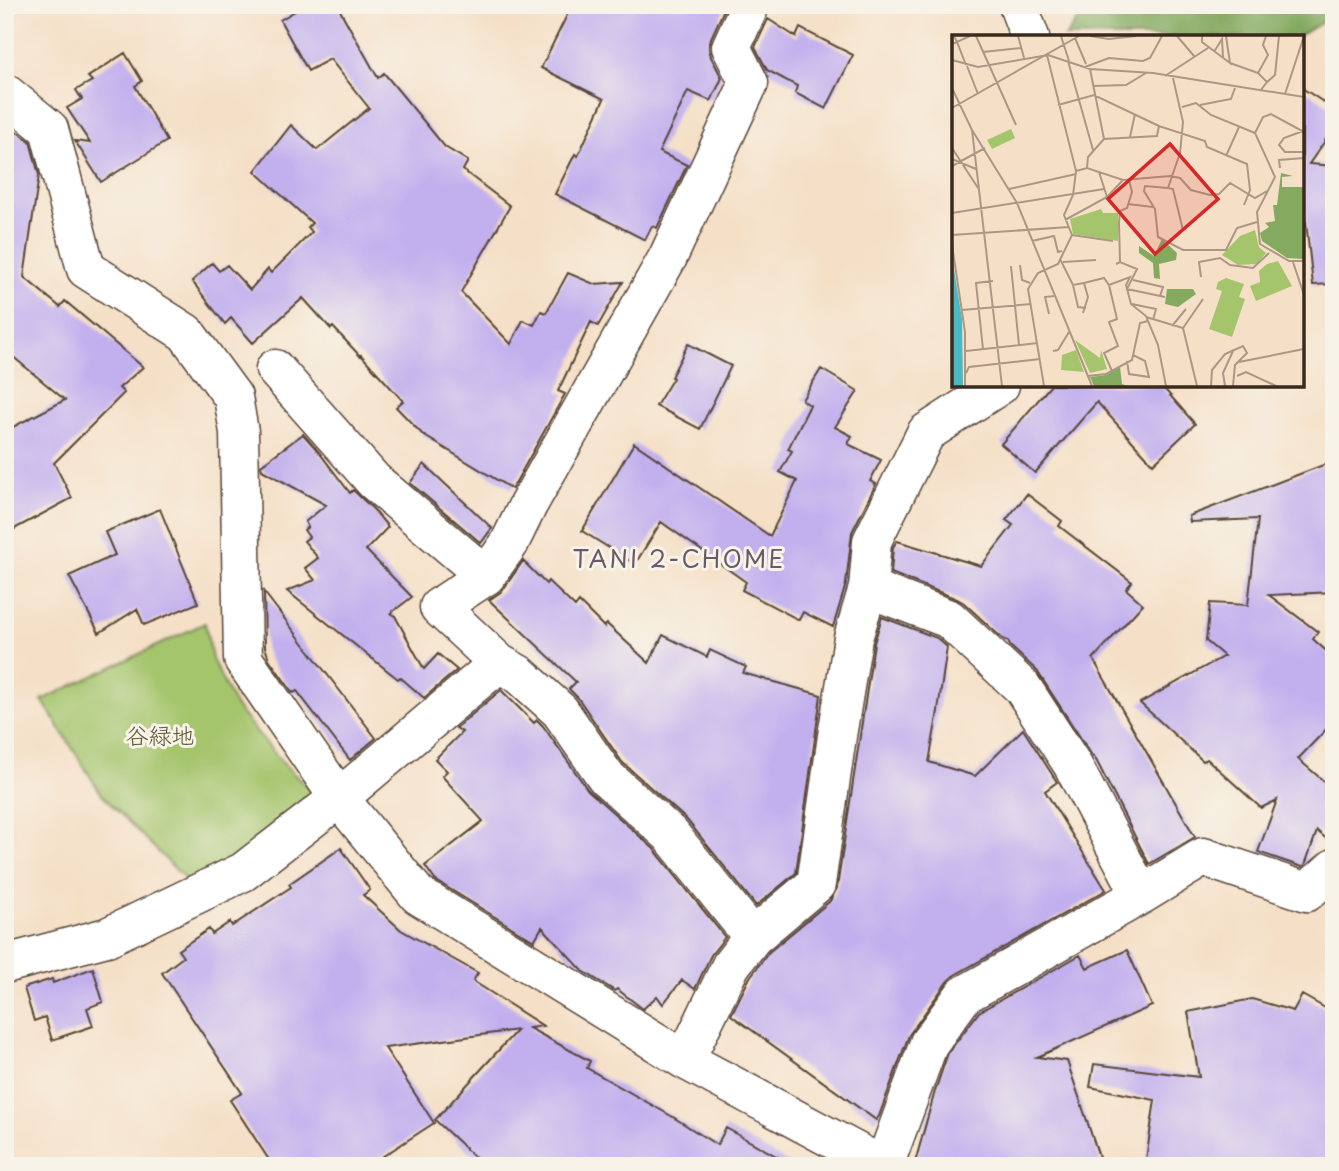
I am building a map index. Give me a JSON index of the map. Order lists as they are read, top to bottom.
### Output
{
  "districts": ["TANI 2-CHOME"],
  "parks": ["谷緑地"]
}
